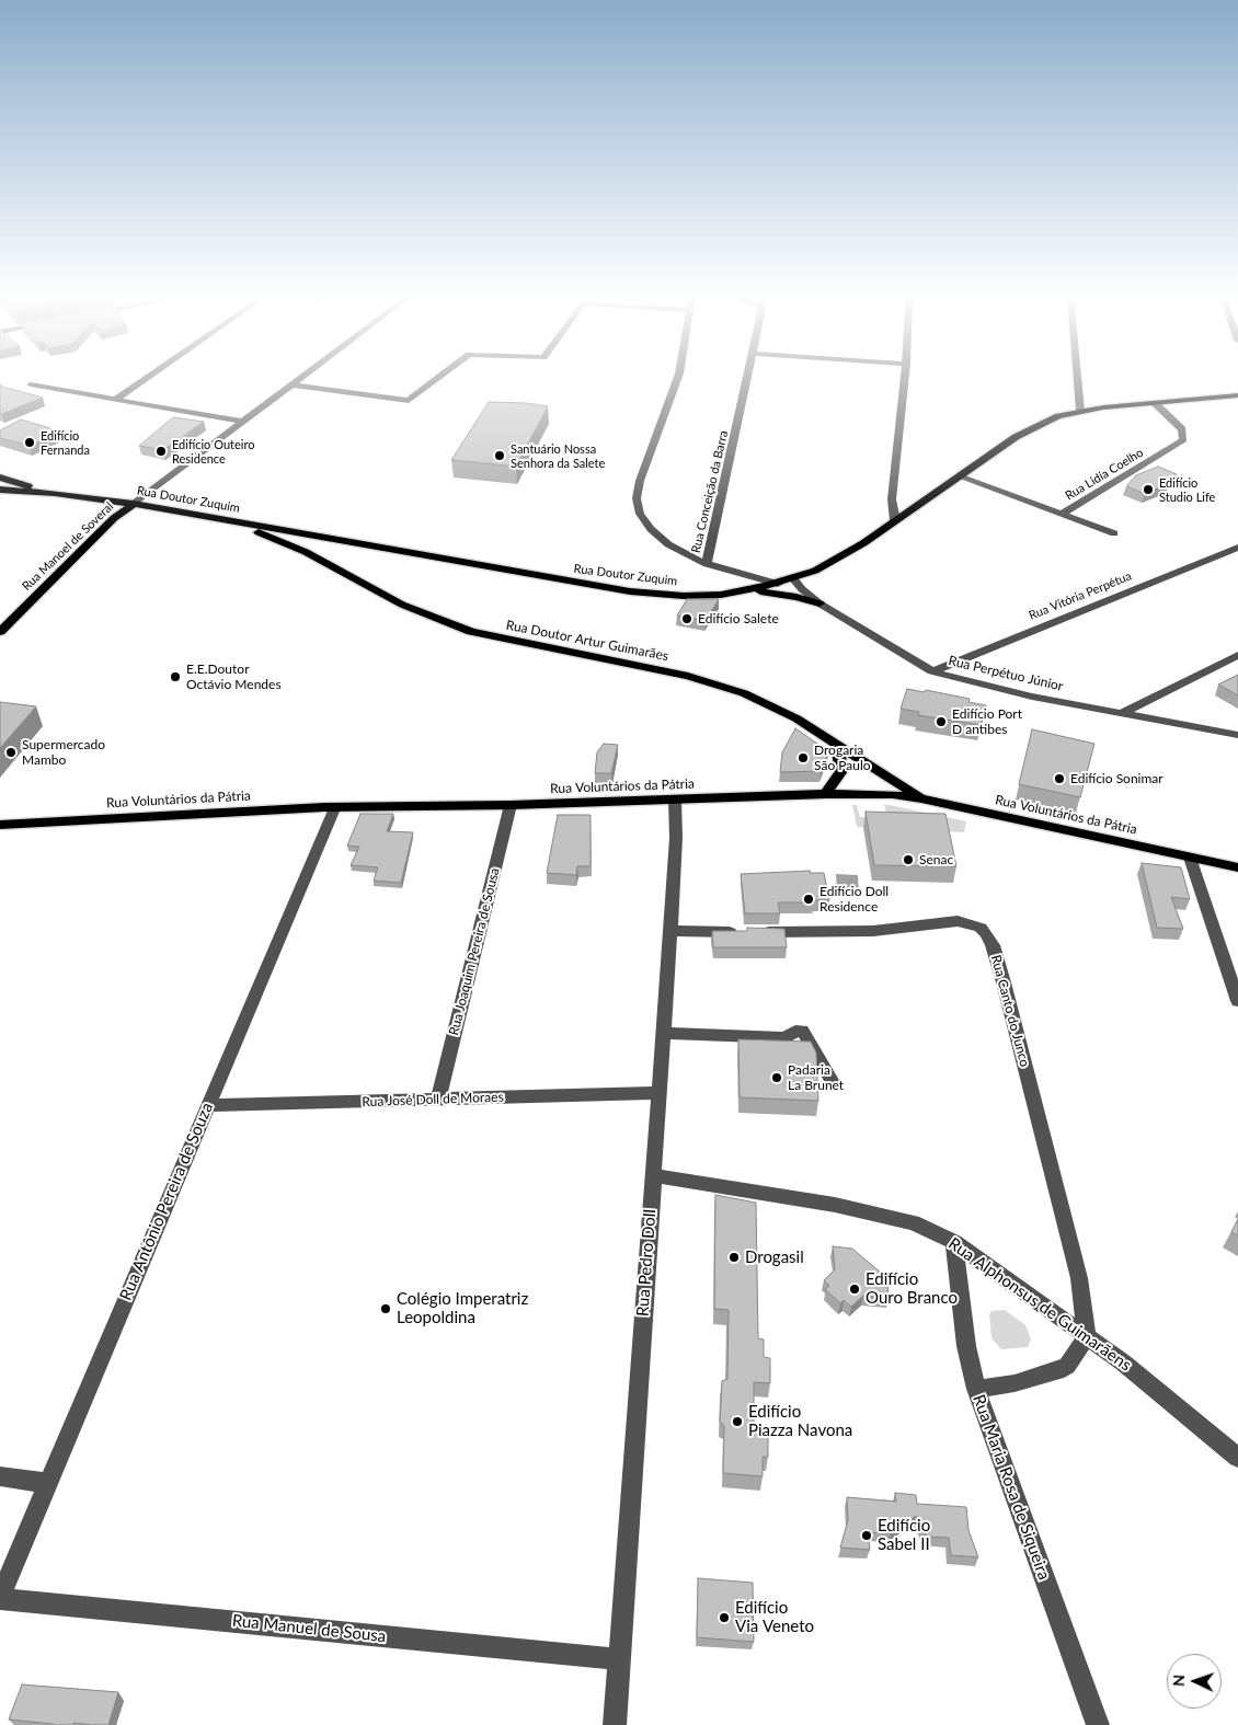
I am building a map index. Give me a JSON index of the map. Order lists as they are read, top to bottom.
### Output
{
  "streets": {
    "main road": [
      "Rua Doutor Zuquim",
      "Rua Manoel de Soveral",
      "Rua Doutor Artur Guimarães",
      "Rua Voluntários da Pátria"
    ],
    "street": [
      "Rua Lidía Coelho",
      "Rua Conceição da Barra",
      "Rua Vitória Perpétua",
      "Rua Perpétuo Júnior",
      "Rua Joaquim Pereira de Sousa",
      "Rua Canto do Junco",
      "Rua José Doll de Moraes",
      "Rua Antônio Pereira de Souza",
      "Rua Pedro Doll",
      "Rua Alphonsus de Guimarãens",
      "Rua Maria Rosa de Siqueira",
      "Rua Manuel de Sousa"
    ]
  },
  "crossings": [
    ["Rua Lidía Coelho", "Rua Doutor Zuquim"],
    ["Rua Doutor Zuquim", "Rua Manoel de Soveral"],
    ["Rua Doutor Zuquim", "Rua Doutor Artur Guimarães"],
    ["Rua Doutor Zuquim", "Rua Perpétuo Júnior"],
    ["Rua Vitória Perpétua", "Rua Perpétuo Júnior"],
    ["Rua Doutor Artur Guimarães", "Rua Voluntários da Pátria"],
    ["Rua Voluntários da Pátria", "Rua Joaquim Pereira de Sousa"],
    ["Rua Voluntários da Pátria", "Rua Antônio Pereira de Souza"],
    ["Rua Voluntários da Pátria", "Rua Pedro Doll"],
    ["Rua Joaquim Pereira de Sousa", "Rua José Doll de Moraes"],
    ["Rua Canto do Junco", "Rua Pedro Doll"],
    ["Rua Canto do Junco", "Rua Alphonsus de Guimarãens"],
    ["Rua José Doll de Moraes", "Rua Antônio Pereira de Souza"],
    ["Rua José Doll de Moraes", "Rua Pedro Doll"],
    ["Rua Antônio Pereira de Souza", "Rua Manuel de Sousa"],
    ["Rua Pedro Doll", "Rua Alphonsus de Guimarãens"],
    ["Rua Pedro Doll", "Rua Manuel de Sousa"],
    ["Rua Alphonsus de Guimarãens", "Rua Maria Rosa de Siqueira"]
  ],
  "places": [
    "Edifício Fernanda",
    "Edifício Outeiro Residence",
    "Santuário Nossa Senhora da Salete",
    "Edifício Studio Life",
    "Edifício Salete",
    "E.E.Doutor Octávio Mendes",
    "Edifício Port D antibes",
    "Supermercado Mambo",
    "Drogaria São Paulo",
    "Edifício Sonimar",
    "Senac",
    "Edifício Doll Residence",
    "Padaria La Brunet",
    "Drogasil",
    "Edifício Ouro Branco",
    "Colégio Imperatriz Leopoldina",
    "Edifício Piazza Navona",
    "Edifício Sabel II",
    "Edifício Via Veneto"
  ],
  "north": "left"
}
